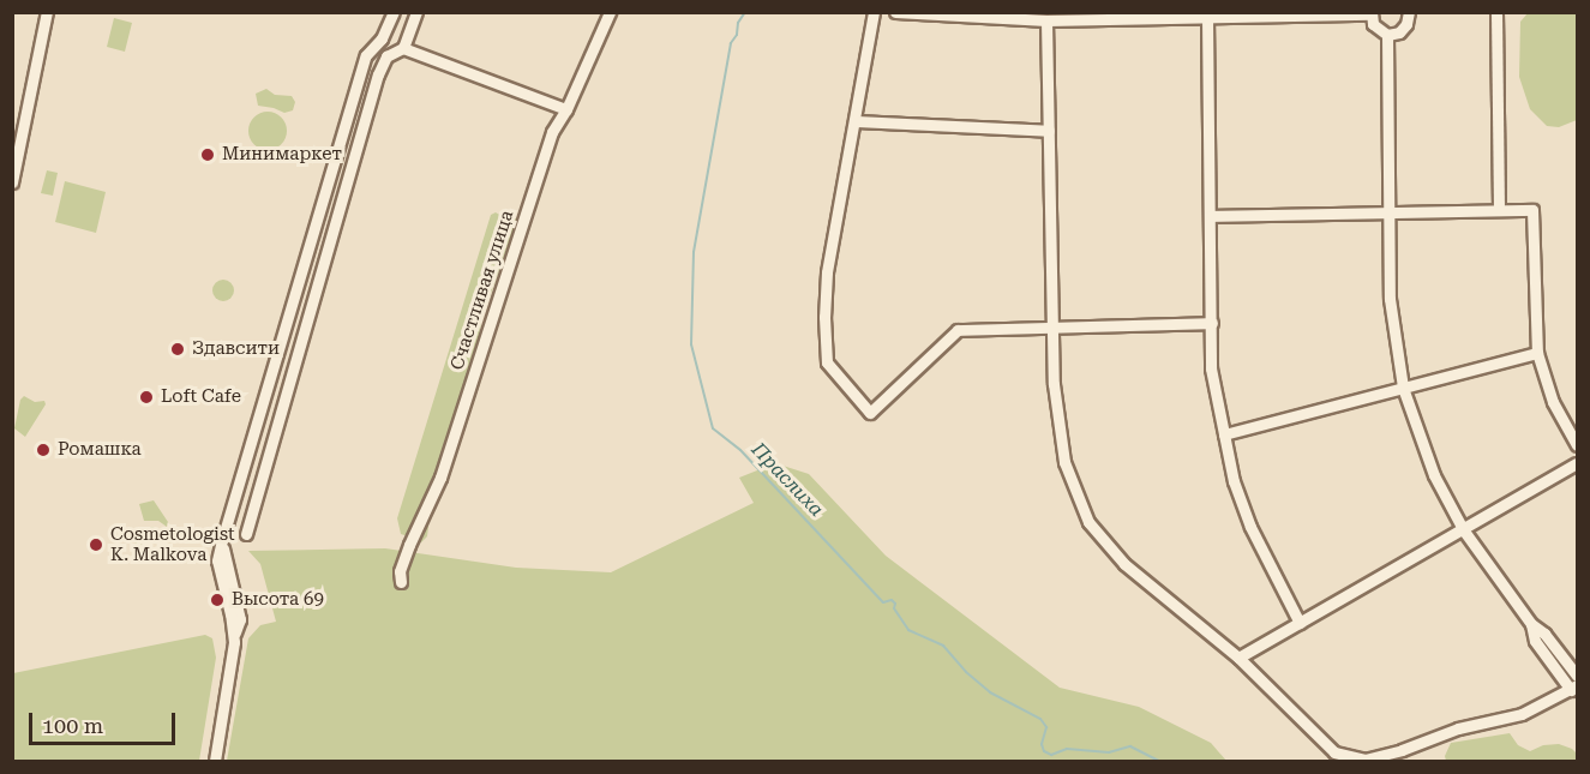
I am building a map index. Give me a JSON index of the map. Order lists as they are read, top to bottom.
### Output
{
  "streets": {
    "street": ["Счастливая улица"]
  },
  "water": ["Праслиха"],
  "places": [
    "Минимаркет",
    "Здавсити",
    "Loft Cafe",
    "Ромашка",
    "Cosmetologist K. Malkova",
    "Высота 69"
  ],
  "scale_bar": "100 m"
}
